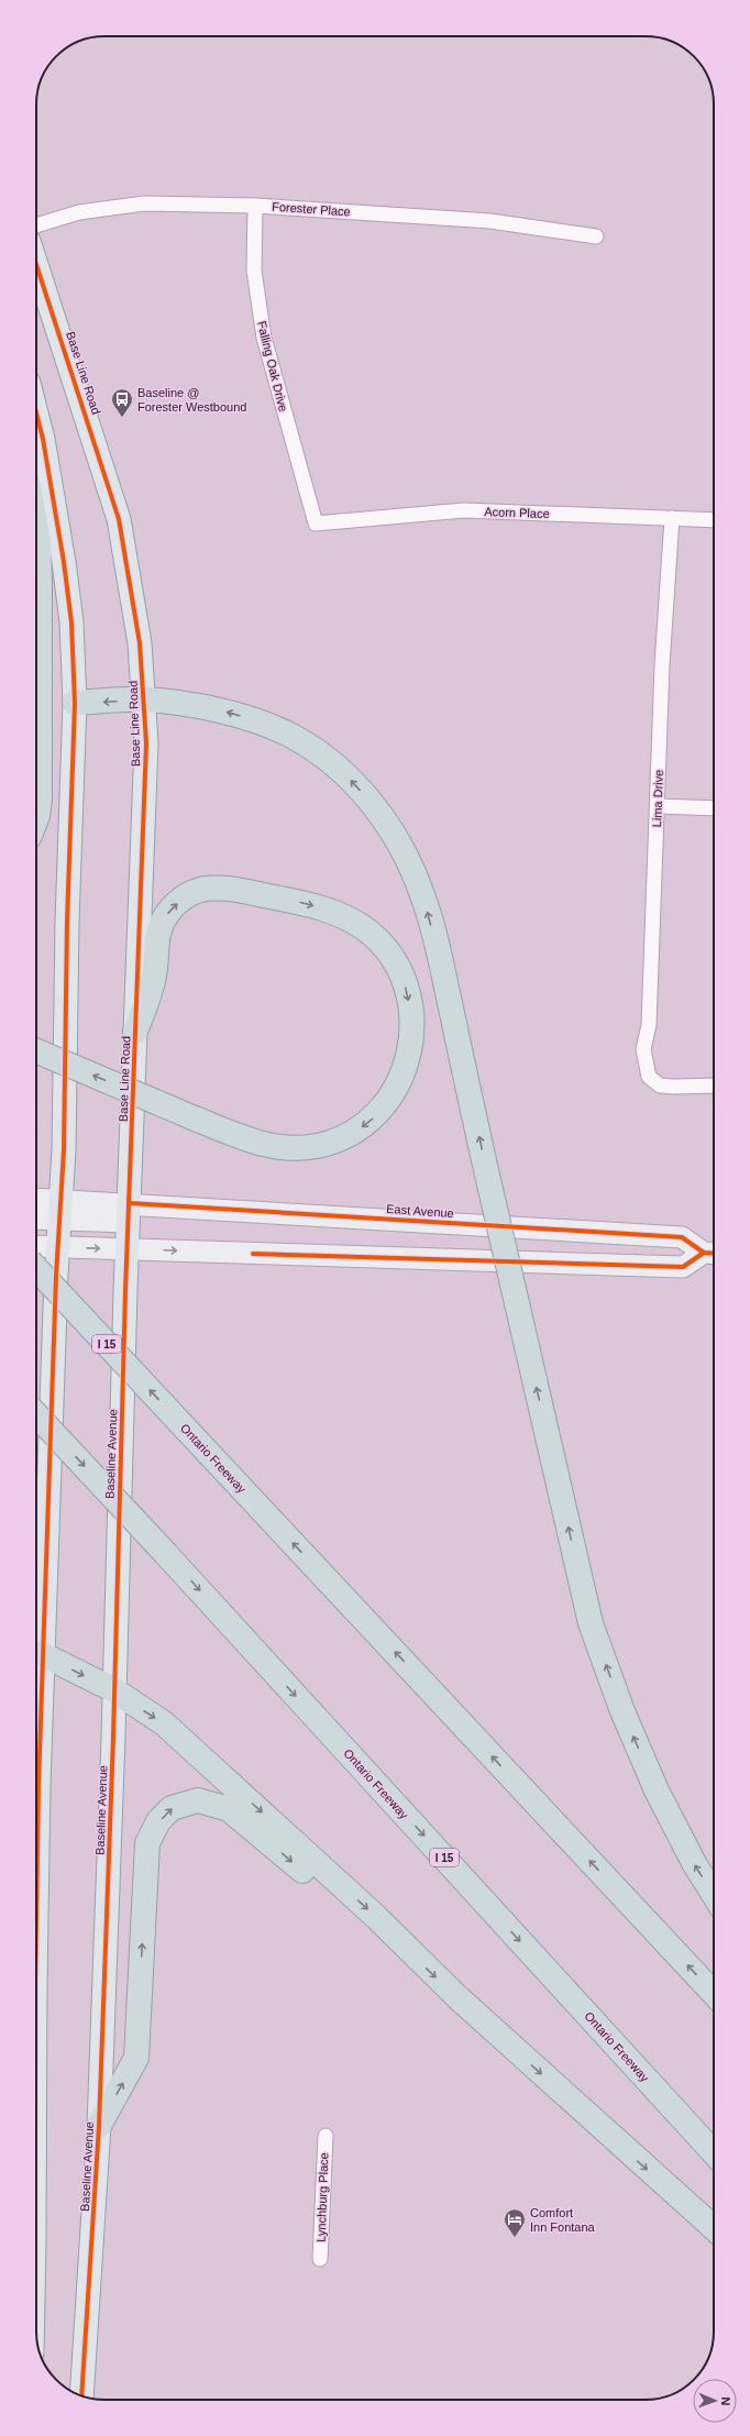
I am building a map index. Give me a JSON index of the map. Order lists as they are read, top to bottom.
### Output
{
  "streets": {
    "highway": ["I 15", "Ontario Freeway"],
    "main road": ["Base Line Road", "East Avenue", "Baseline Avenue"],
    "street": [
      "Forester Place",
      "Falling Oak Drive",
      "Acorn Place",
      "Lima Drive",
      "Lynchburg Place"
    ]
  },
  "crossings": [
    ["Forester Place", "Falling Oak Drive"],
    ["Falling Oak Drive", "Acorn Place"],
    ["Base Line Road", "East Avenue"],
    ["Base Line Road", "Baseline Avenue"],
    ["Acorn Place", "Lima Drive"],
    ["East Avenue", "Baseline Avenue"]
  ],
  "places": {
    "bus stop": ["Baseline @ Forester Westbound"],
    "hotel": ["Comfort Inn Fontana"]
  },
  "north": "right"
}
